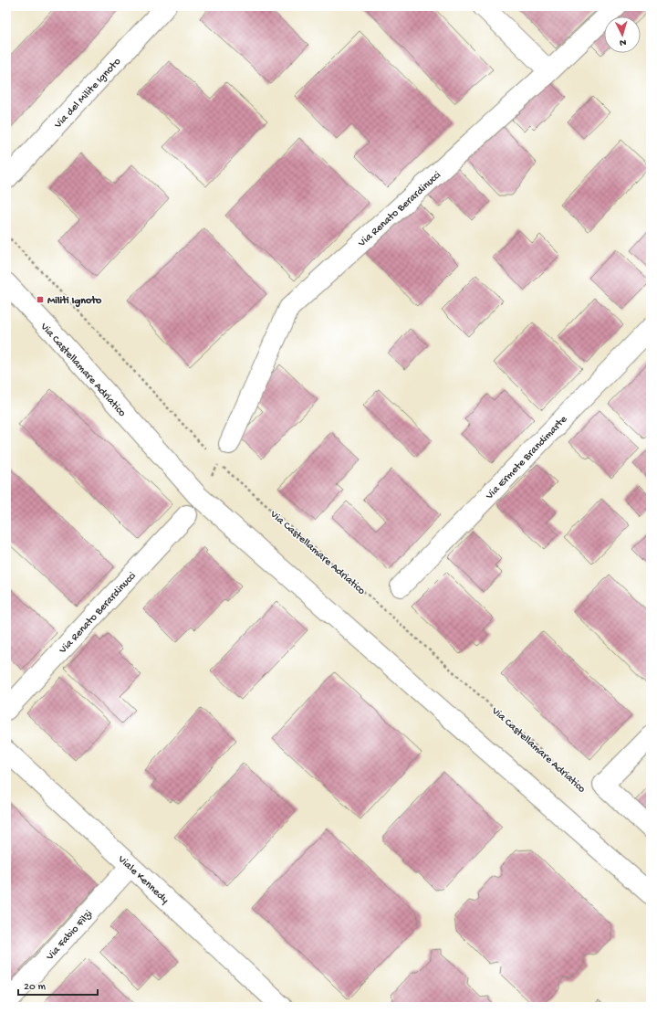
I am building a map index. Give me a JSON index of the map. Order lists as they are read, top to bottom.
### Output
{
  "streets": {
    "street": [
      "Via del Milite Ignoto",
      "Via Renato Berardinucci",
      "Via Castellamare Adriatico",
      "Via Ermete Brandimarte",
      "Viale Kennedy",
      "Via Fabio Filzi"
    ]
  },
  "crossings": [
    ["Viale Kennedy", "Via Fabio Filzi"]
  ],
  "places": {
    "transit": ["Militi Ignoto"]
  },
  "scale_bar": "20 m",
  "north": "bottom"
}
